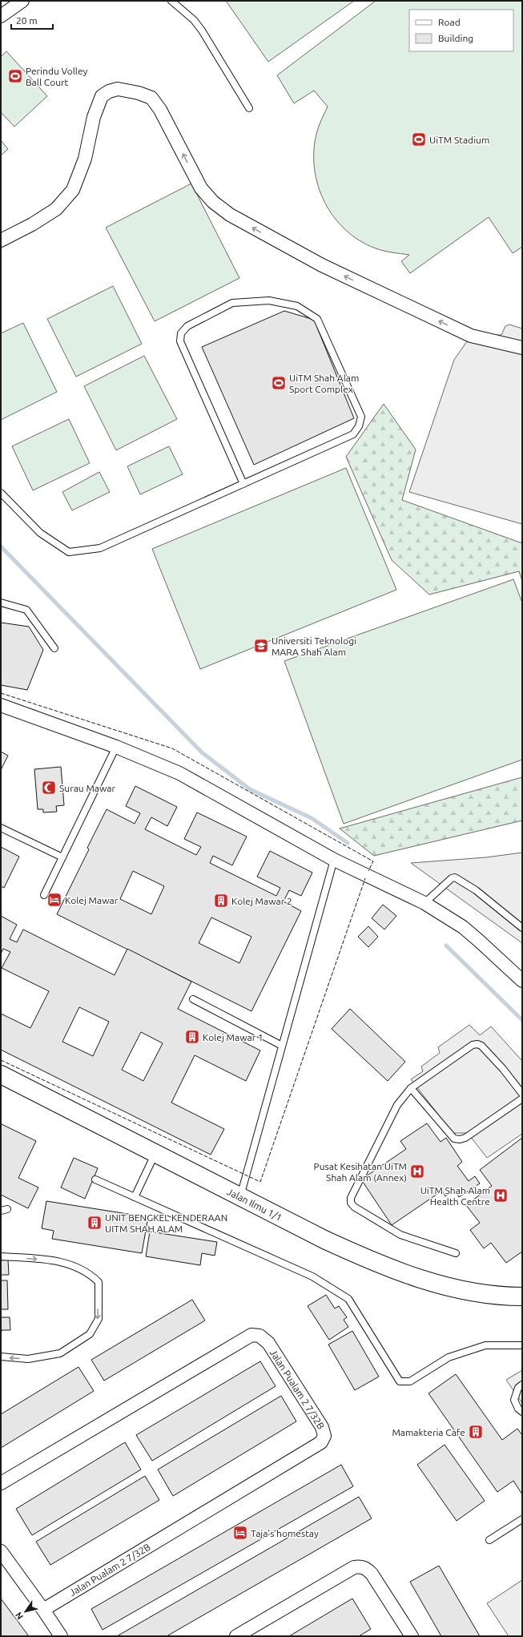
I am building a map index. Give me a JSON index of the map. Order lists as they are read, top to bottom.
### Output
{
  "streets": {
    "street": ["Jalan Ilmu 1/1", "Jalan Pualam 2 7/32B"]
  },
  "places": {
    "sports": ["Perindu Volley Ball Court", "UiTM Stadium", "UiTM Shah Alam Sport Complex"],
    "school or university": ["Universiti Teknologi MARA Shah Alam"],
    "mosque": ["Surau Mawar"],
    "hotel": ["Kolej Mawar", "Taja's homestay"],
    "building": [
      "Kolej Mawar 2",
      "Kolej Mawar 1",
      "UNIT BENGKEL KENDERAAN UITM SHAH ALAM",
      "Mamakteria Cafe"
    ],
    "hospital": ["Pusat Kesihatan UiTM Shah Alam (Annex)", "UiTM Shah Alam Health Centre"]
  },
  "legend": ["Road", "Building"],
  "scale_bar": "20 m",
  "north": "bottom left"
}
